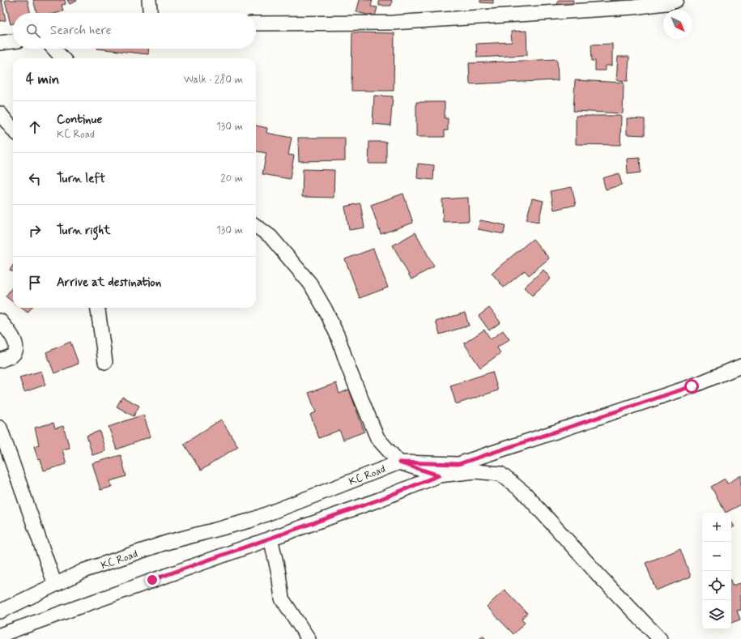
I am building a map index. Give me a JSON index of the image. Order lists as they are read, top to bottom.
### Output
{
  "streets": {
    "street": ["KC Road"]
  },
  "north": "bottom right",
  "page": {
    "search": "Search here",
    "heading": ["4 min", "Walk · 280 m"],
    "list": [
      ["Continue", "KC Road", "130 m"],
      ["Turn left", "20 m"],
      ["Turn right", "130 m"],
      "Arrive at destination"
    ],
    "map_buttons": ["+", "−"]
  }
}
